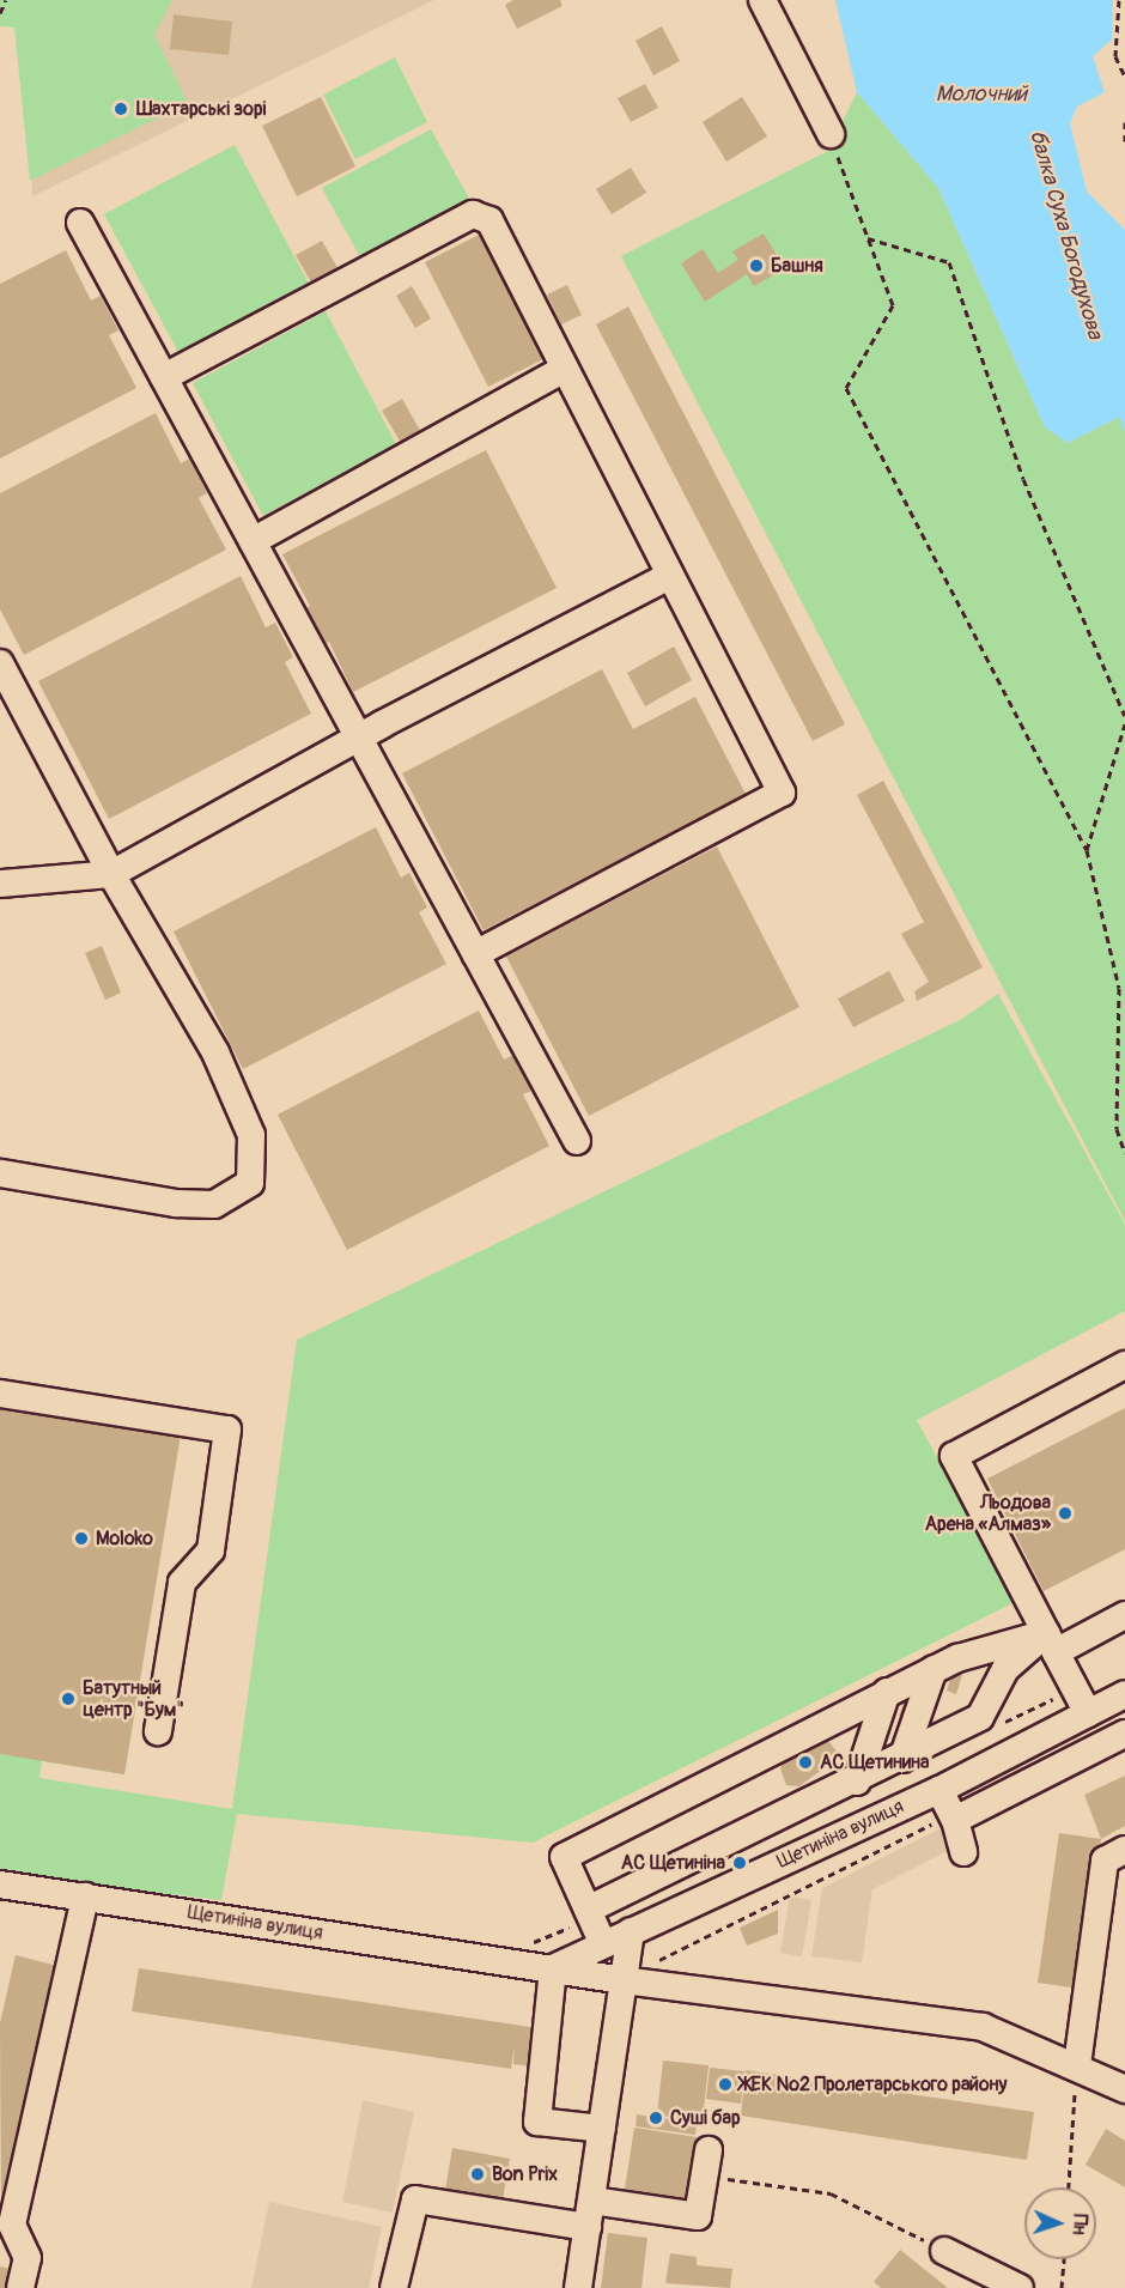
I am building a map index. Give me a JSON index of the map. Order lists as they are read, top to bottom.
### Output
{
  "streets": {
    "street": ["Щетиніна вулиця"]
  },
  "water": ["Молочний", "балка Суха Богодухова"],
  "places": [
    "Шахтарські зорі",
    "Башня",
    "Льодова Арена «Алмаз»",
    "Moloko",
    "Батутный центр \"Бум\"",
    "АС Щетинина",
    "АС Щетиніна",
    "ЖЕК №2 Пролетарського району",
    "Суші бар",
    "Bon Prix"
  ],
  "north": "right"
}
